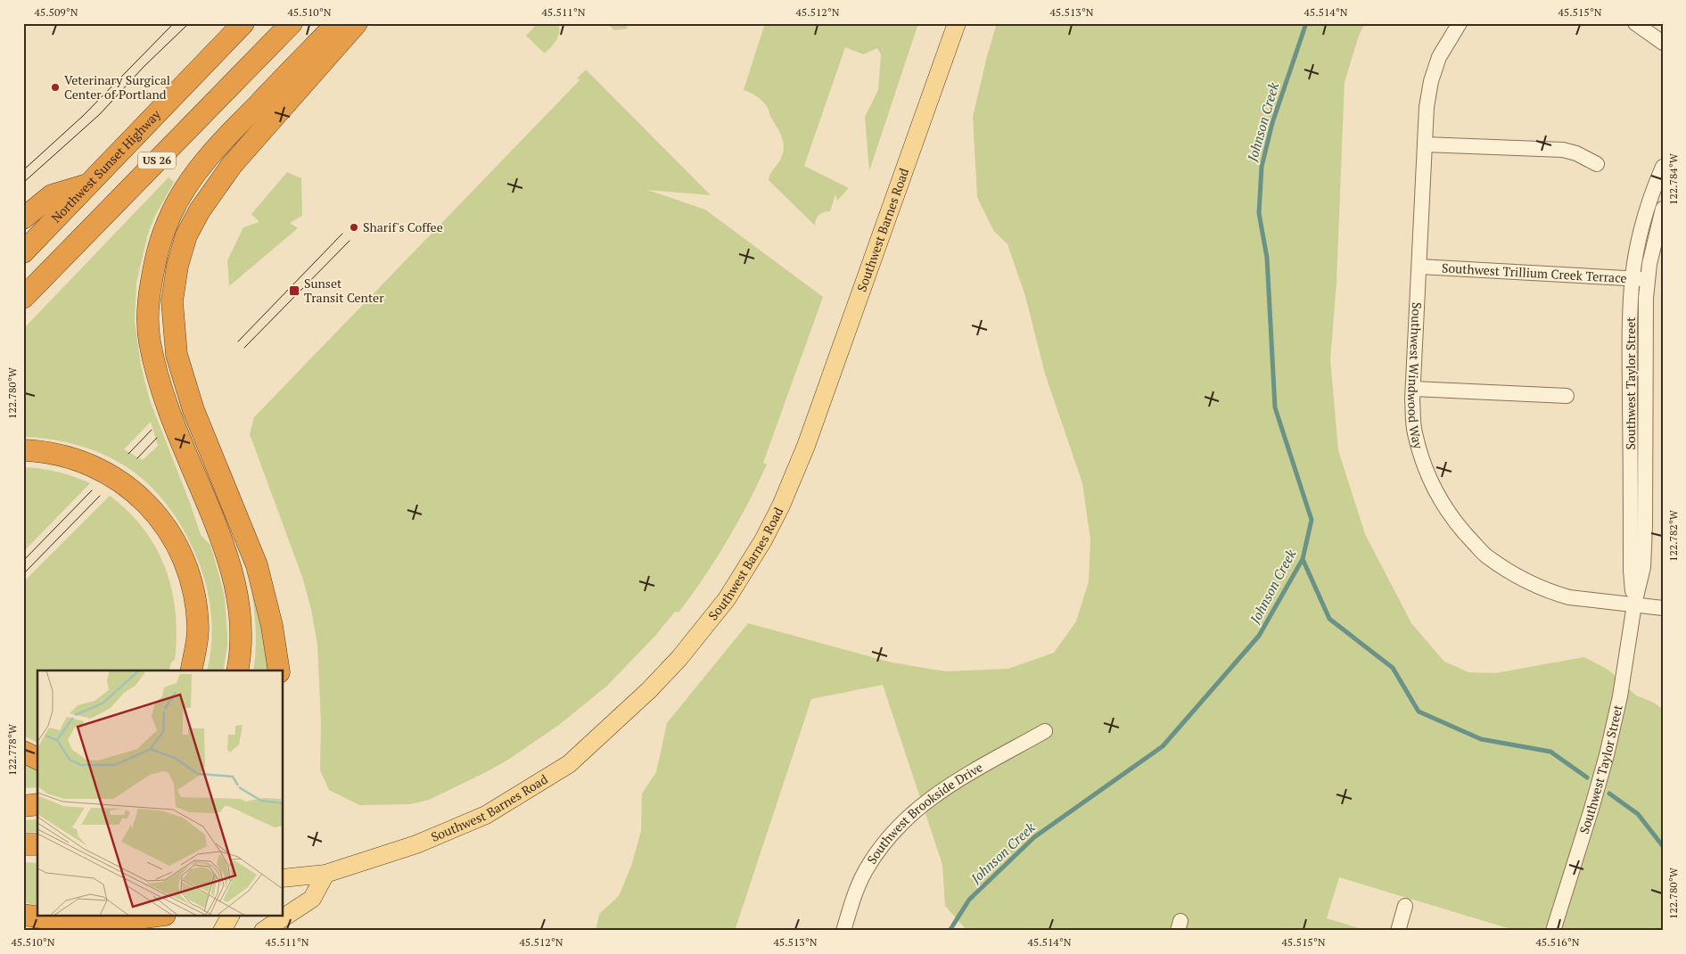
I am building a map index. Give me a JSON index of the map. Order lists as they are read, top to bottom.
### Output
{
  "streets": {
    "highway": ["US 26", "Northwest Sunset Highway"],
    "main road": ["Southwest Barnes Road"],
    "street": [
      "Southwest Trillium Creek Terrace",
      "Southwest Windwood Way",
      "Southwest Taylor Street",
      "Southwest Brookside Drive"
    ]
  },
  "crossings": [
    ["Southwest Trillium Creek Terrace", "Southwest Windwood Way"],
    ["Southwest Trillium Creek Terrace", "Southwest Taylor Street"],
    ["Southwest Windwood Way", "Southwest Taylor Street"]
  ],
  "water": ["Johnson Creek"],
  "places": {
    "other": ["Veterinary Surgical Center of Portland", "Sharif's Coffee"],
    "transit": ["Sunset Transit Center"]
  },
  "coordinates": [
    "45.509°N",
    "45.510°N",
    "45.511°N",
    "45.512°N",
    "45.513°N",
    "45.514°N",
    "45.515°N",
    "122.784°W",
    "122.780°W",
    "122.782°W",
    "122.778°W",
    "45.516°N"
  ]
}
